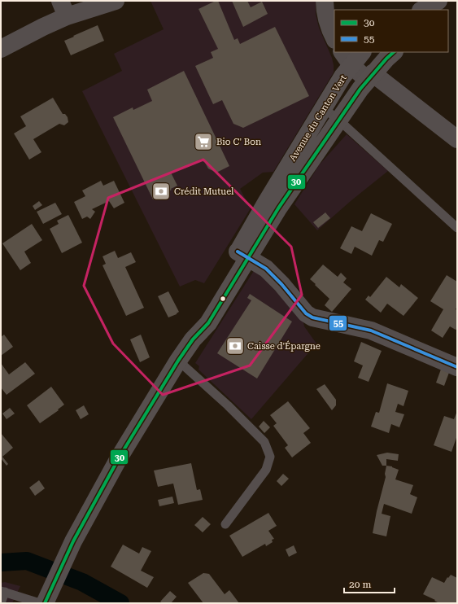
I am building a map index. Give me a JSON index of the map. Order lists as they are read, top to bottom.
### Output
{
  "streets": {
    "street": ["Avenue du Canton Vert"]
  },
  "places": {
    "supermarket": ["Bio C' Bon"],
    "bank": ["Crédit Mutuel", "Caisse d'Épargne"]
  },
  "lines": ["transit line 30", "transit line 55"],
  "legend": ["30", "55"],
  "scale_bar": "20 m"
}
